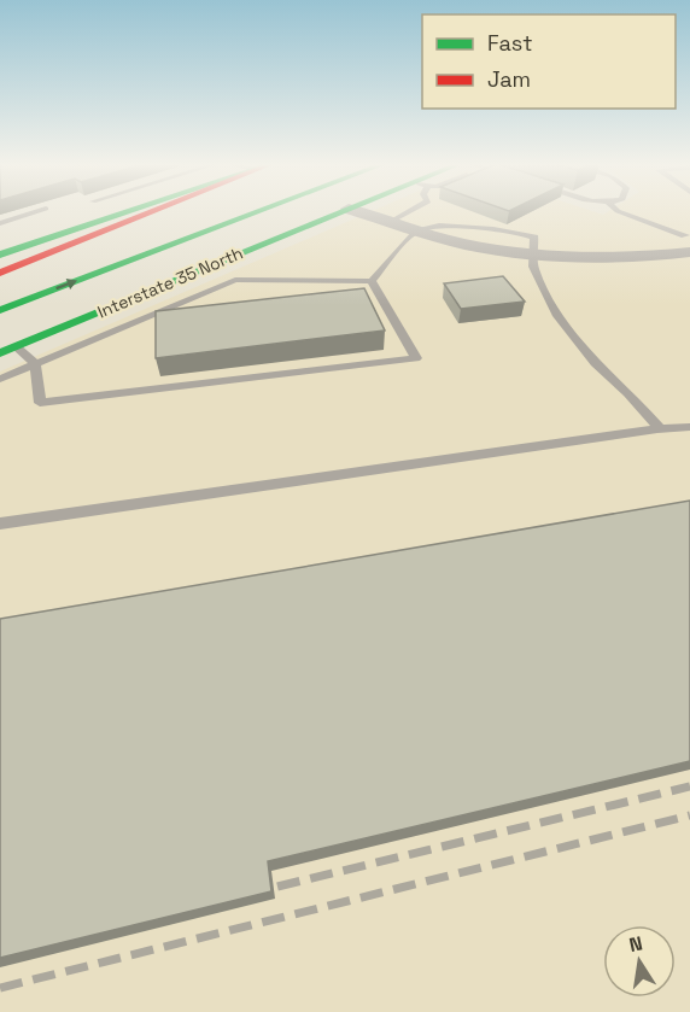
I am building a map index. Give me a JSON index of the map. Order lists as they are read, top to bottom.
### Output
{
  "streets": {
    "main road": ["Interstate 35 North"]
  },
  "legend": ["Fast", "Jam"],
  "north": "top"
}
